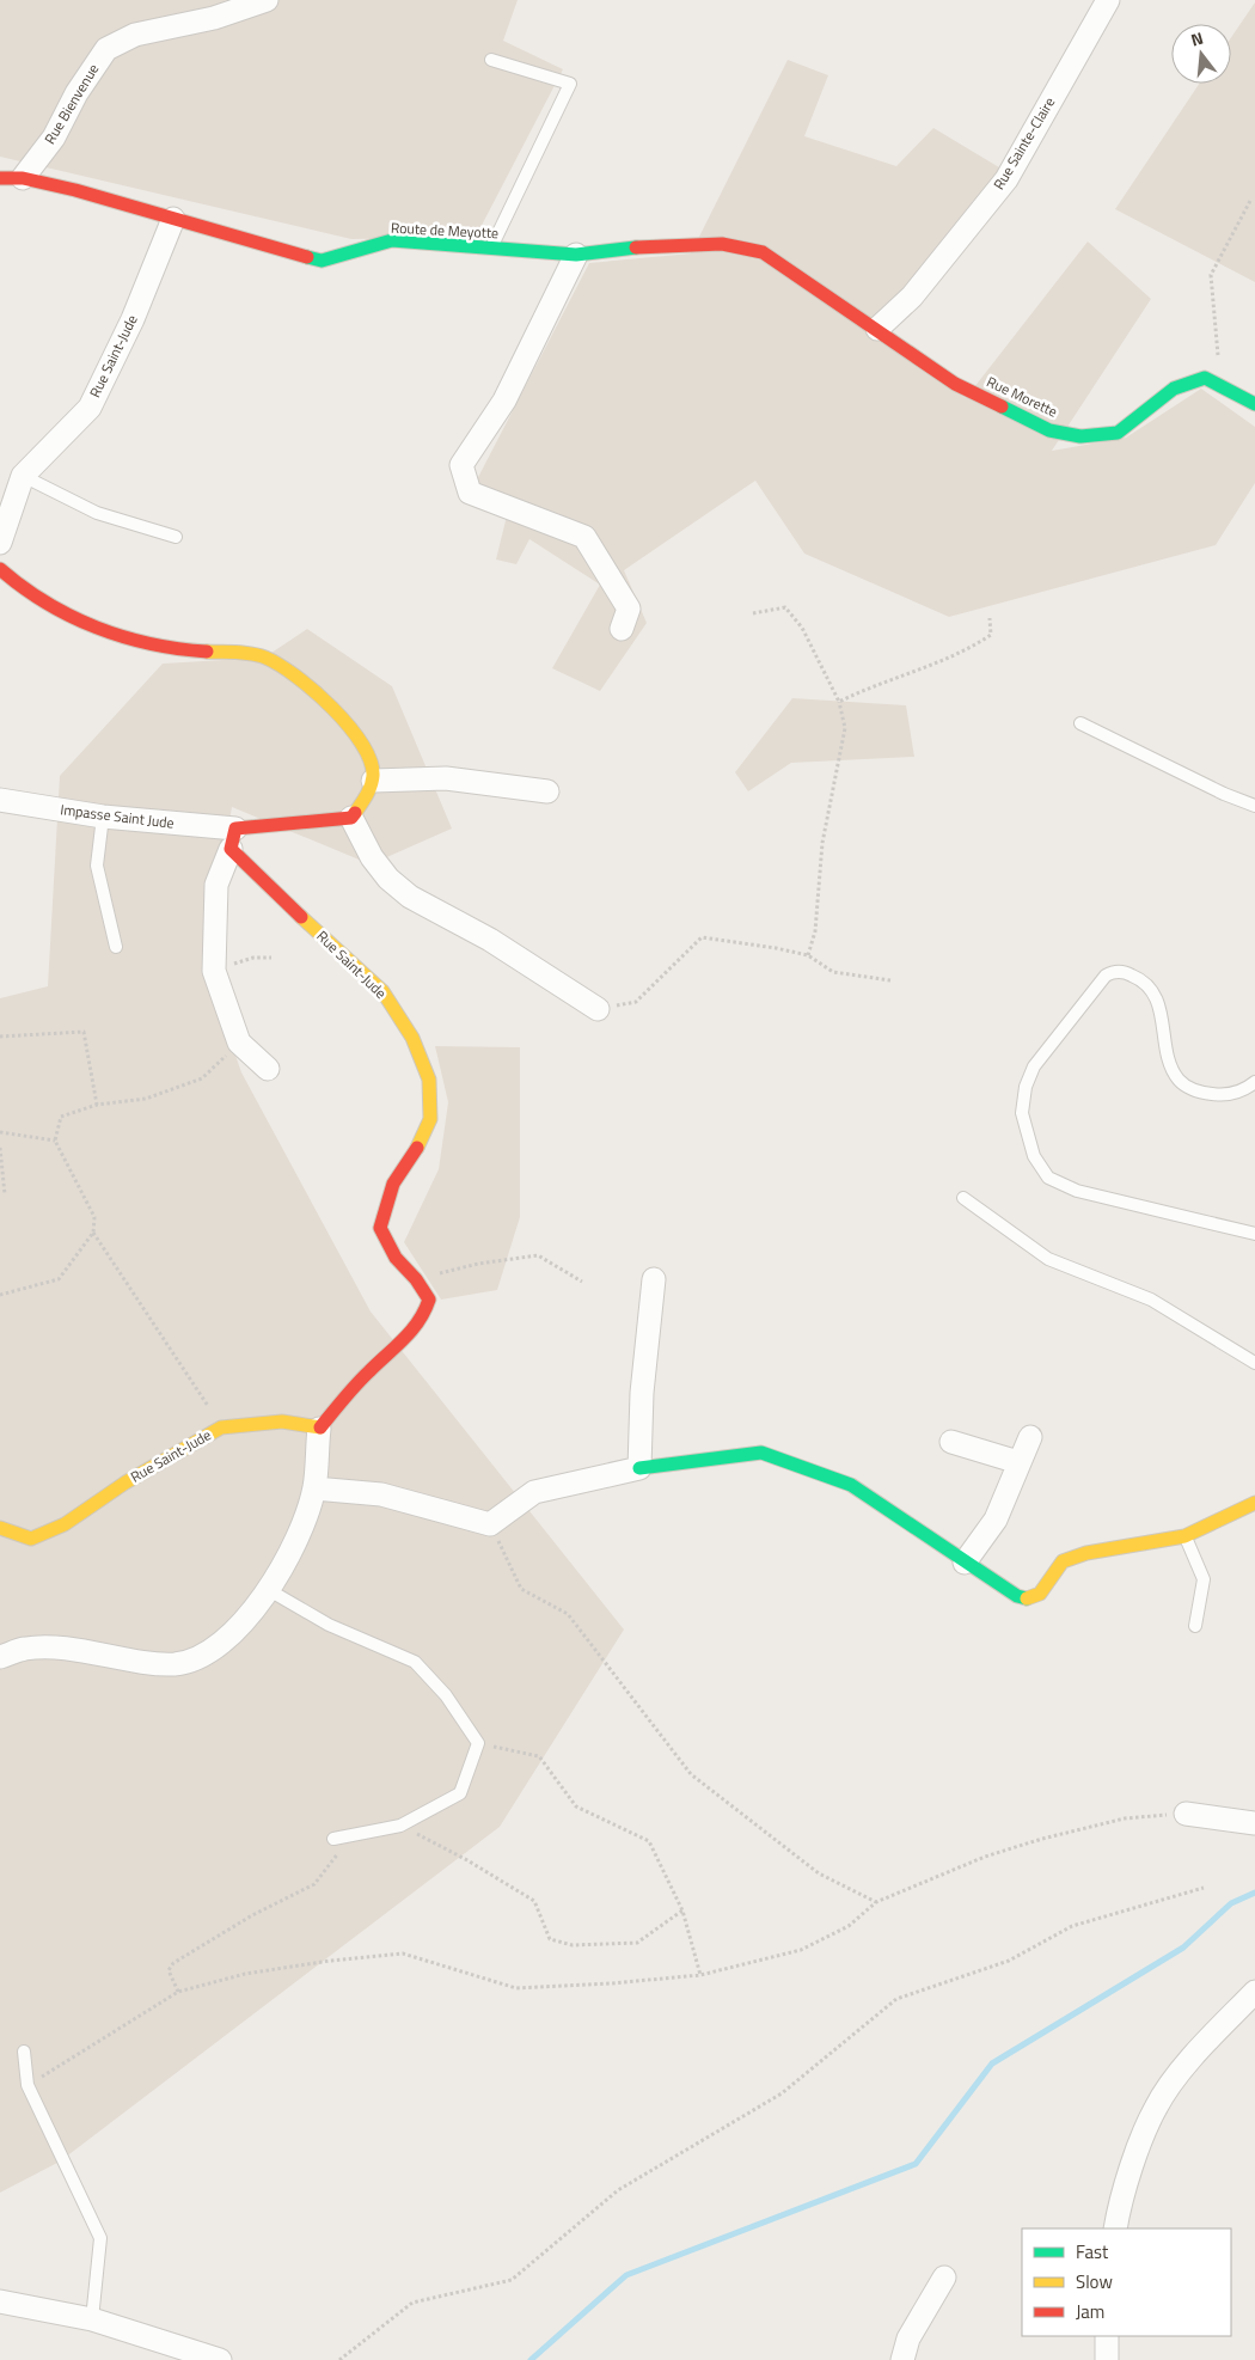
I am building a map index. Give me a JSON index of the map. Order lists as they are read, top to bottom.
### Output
{
  "streets": {
    "street": [
      "Rue Bienvenue",
      "Rue Sainte-Claire",
      "Route de Meyotte",
      "Rue Saint-Jude",
      "Rue Morette",
      "Impasse Saint Jude"
    ]
  },
  "crossings": [
    ["Rue Bienvenue", "Route de Meyotte"],
    ["Rue Sainte-Claire", "Route de Meyotte"],
    ["Rue Sainte-Claire", "Rue Morette"],
    ["Route de Meyotte", "Rue Saint-Jude"],
    ["Route de Meyotte", "Rue Morette"],
    ["Rue Saint-Jude", "Impasse Saint Jude"]
  ],
  "legend": ["Fast", "Slow", "Jam"],
  "north": "top"
}
